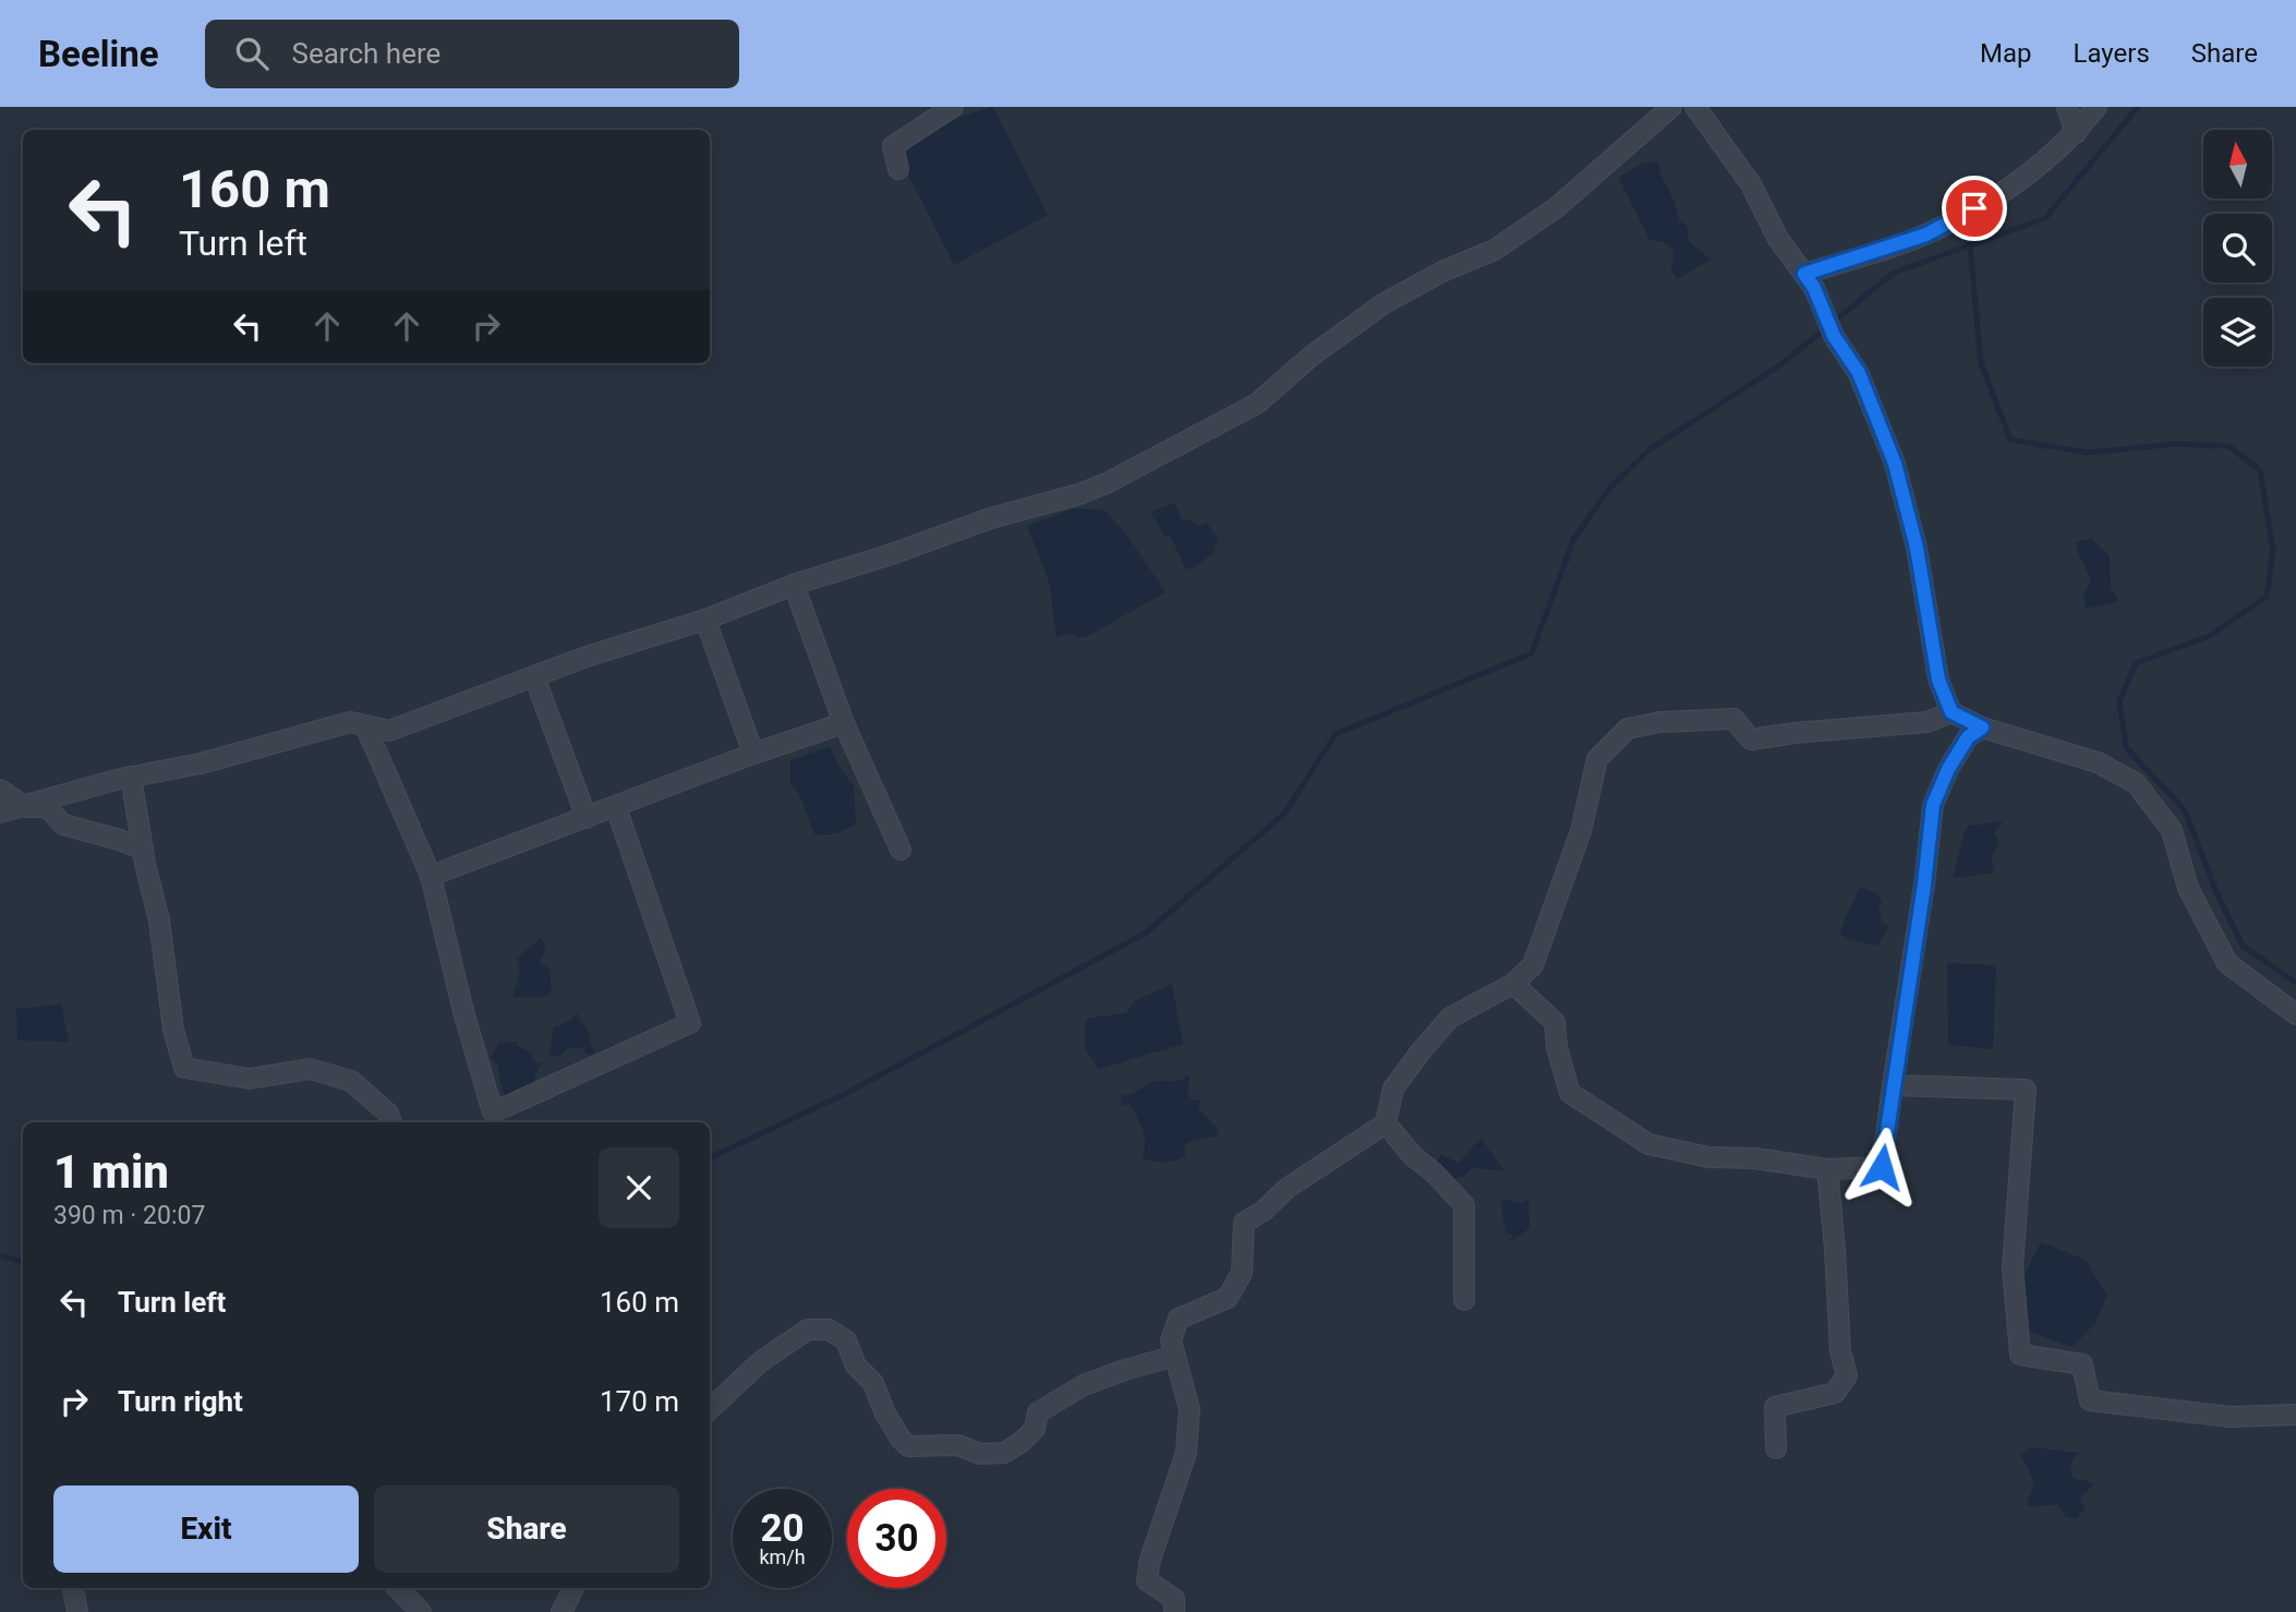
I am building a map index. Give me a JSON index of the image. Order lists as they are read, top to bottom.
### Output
{
  "north": "top",
  "page": {
    "header": "Beeline",
    "search": "Search here",
    "nav": ["Map", "Layers", "Share"],
    "turn": ["160 m", "Turn left"],
    "heading": ["1 min", "390 m · 20:07"],
    "list": [
      {
        "name": "Turn left",
        "value": "160 m"
      },
      {
        "name": "Turn right",
        "value": "170 m"
      }
    ],
    "buttons": ["Exit", "Share"],
    "speed": "20 km/h",
    "limit": "30"
  }
}
